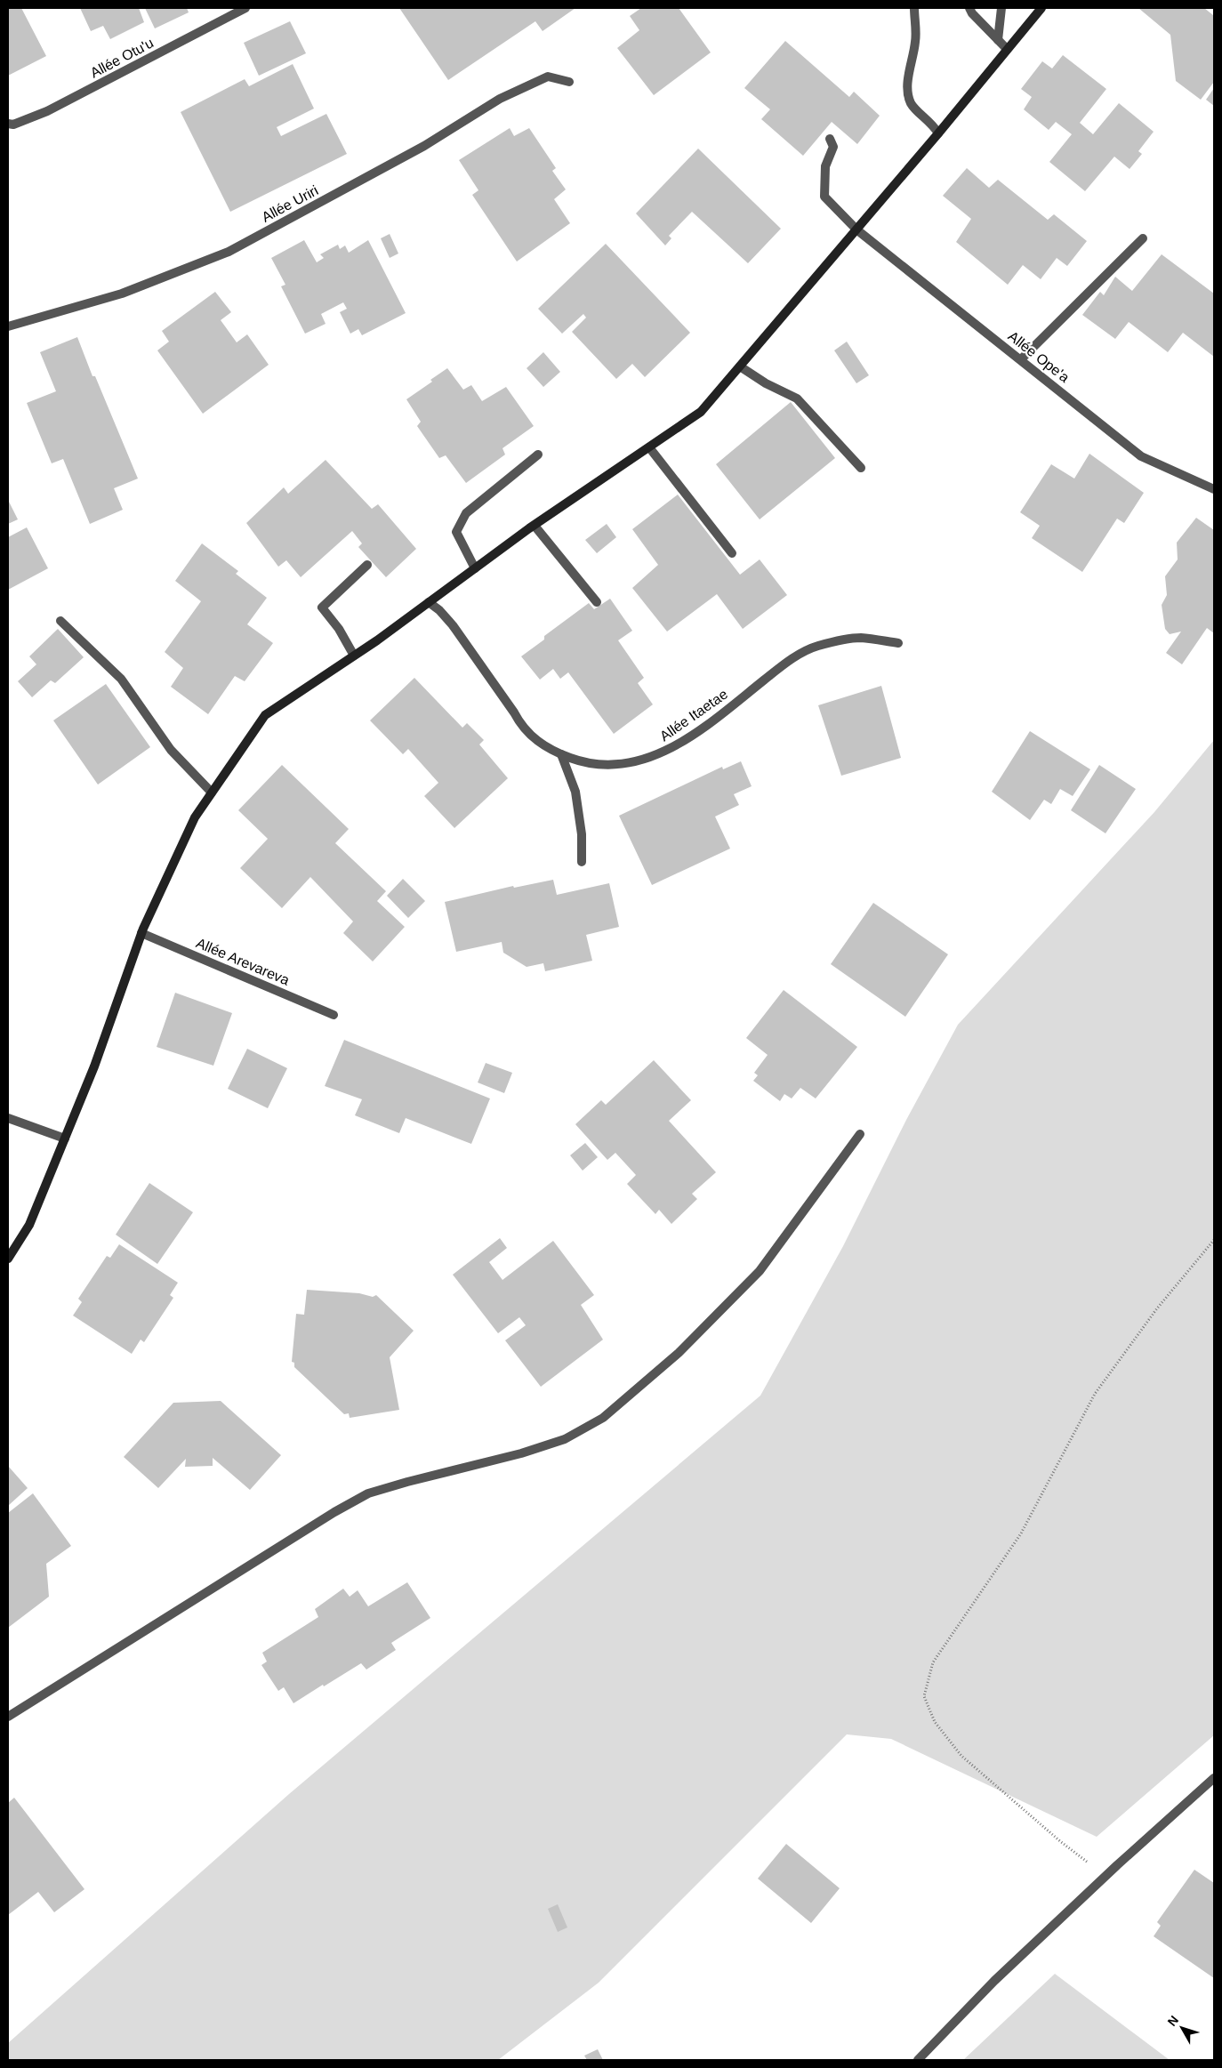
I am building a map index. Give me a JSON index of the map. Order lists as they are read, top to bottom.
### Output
{
  "streets": {
    "street": [
      "Allée Otu'u",
      "Allée Uriri",
      "Allée Ope'a",
      "Allée Itaetae",
      "Allée Arevareva"
    ]
  },
  "north": "top left"
}
